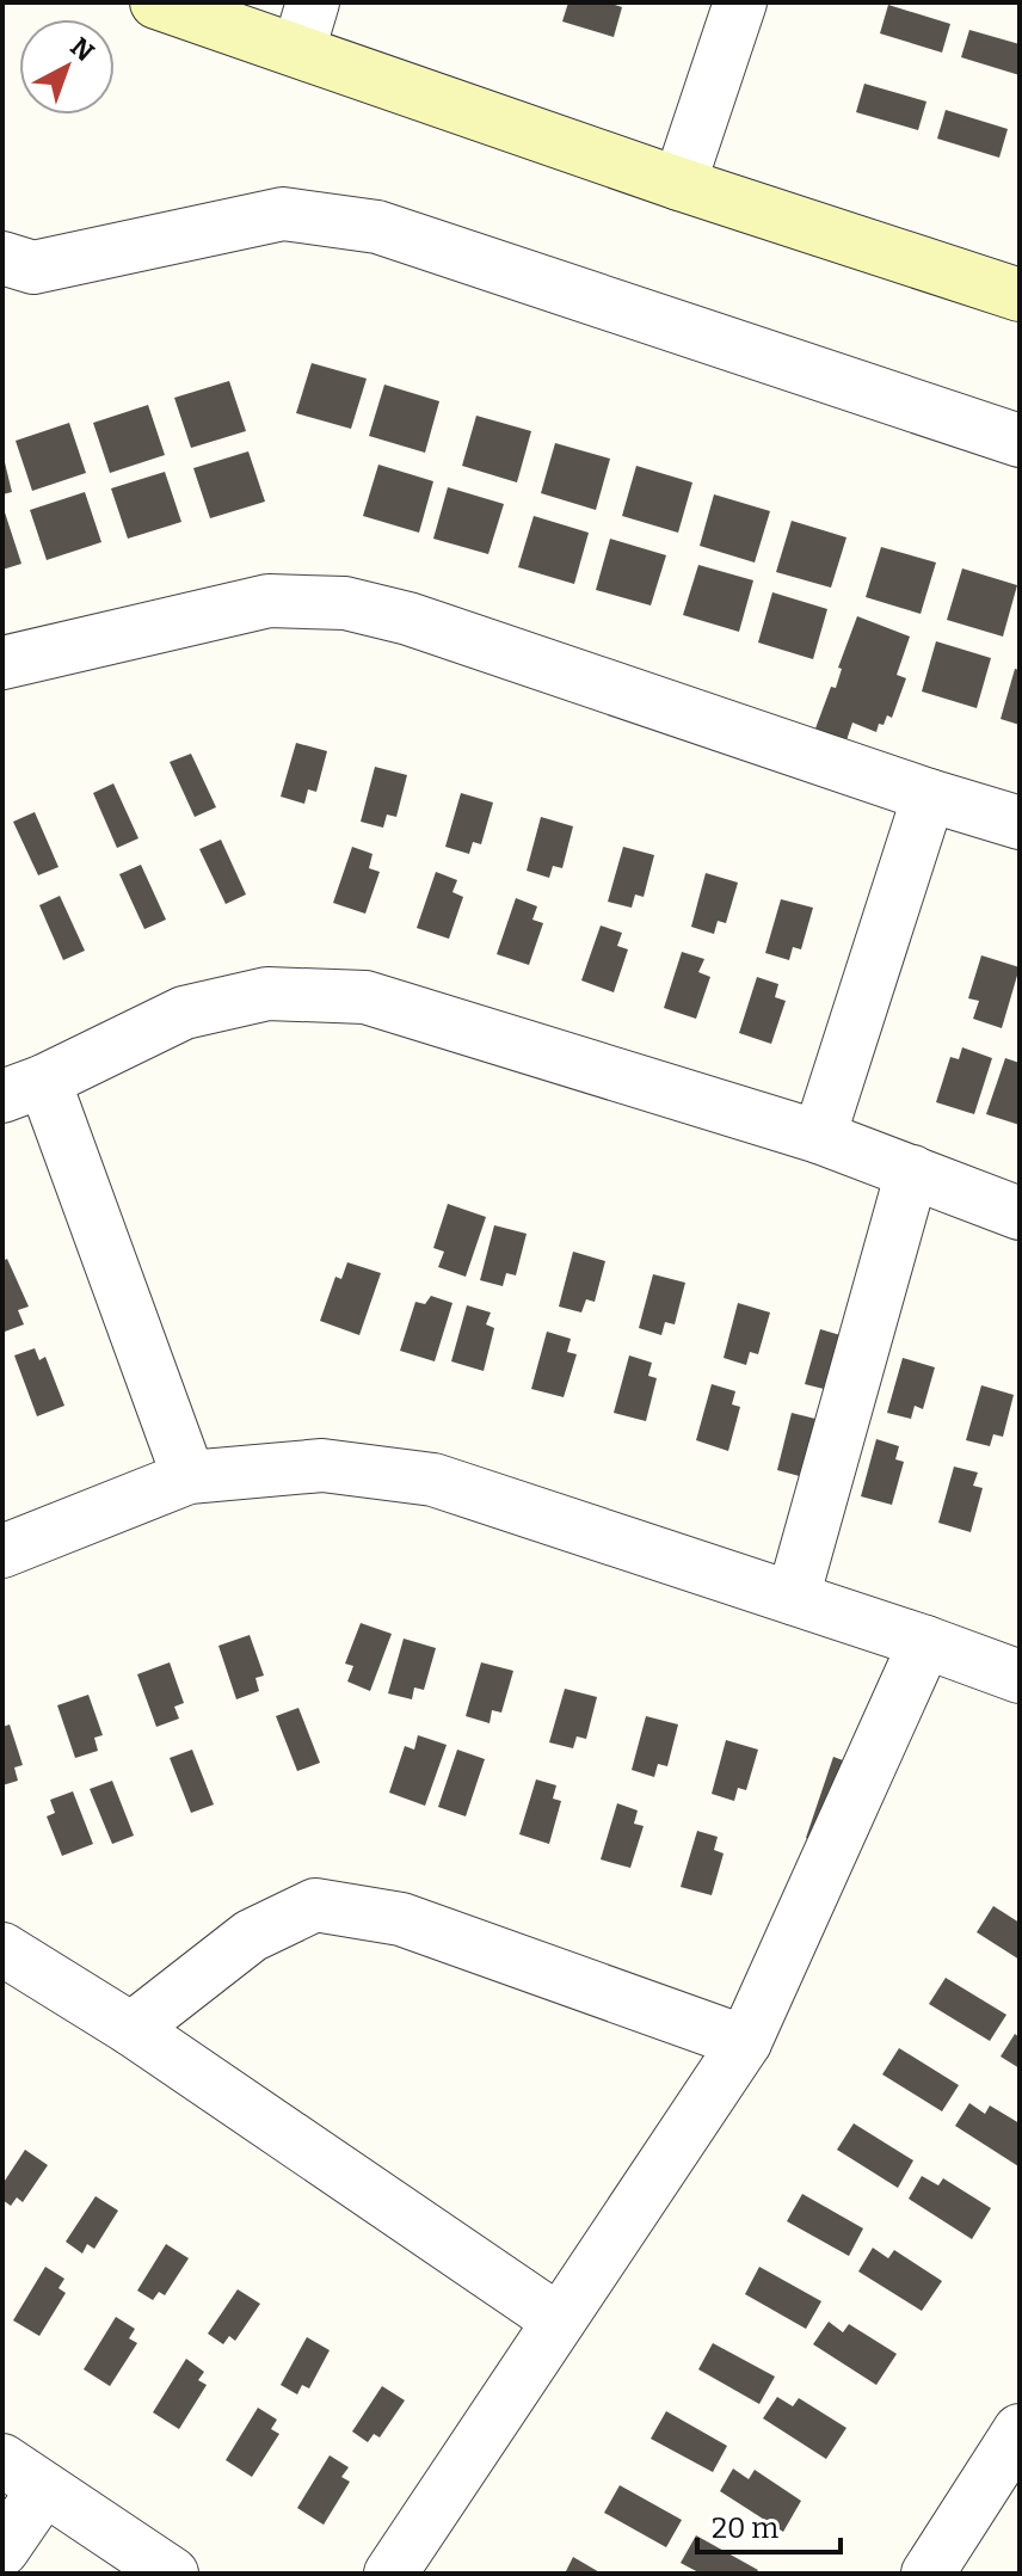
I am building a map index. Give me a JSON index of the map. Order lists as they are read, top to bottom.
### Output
{
  "scale_bar": "20 m",
  "north": "top right"
}
